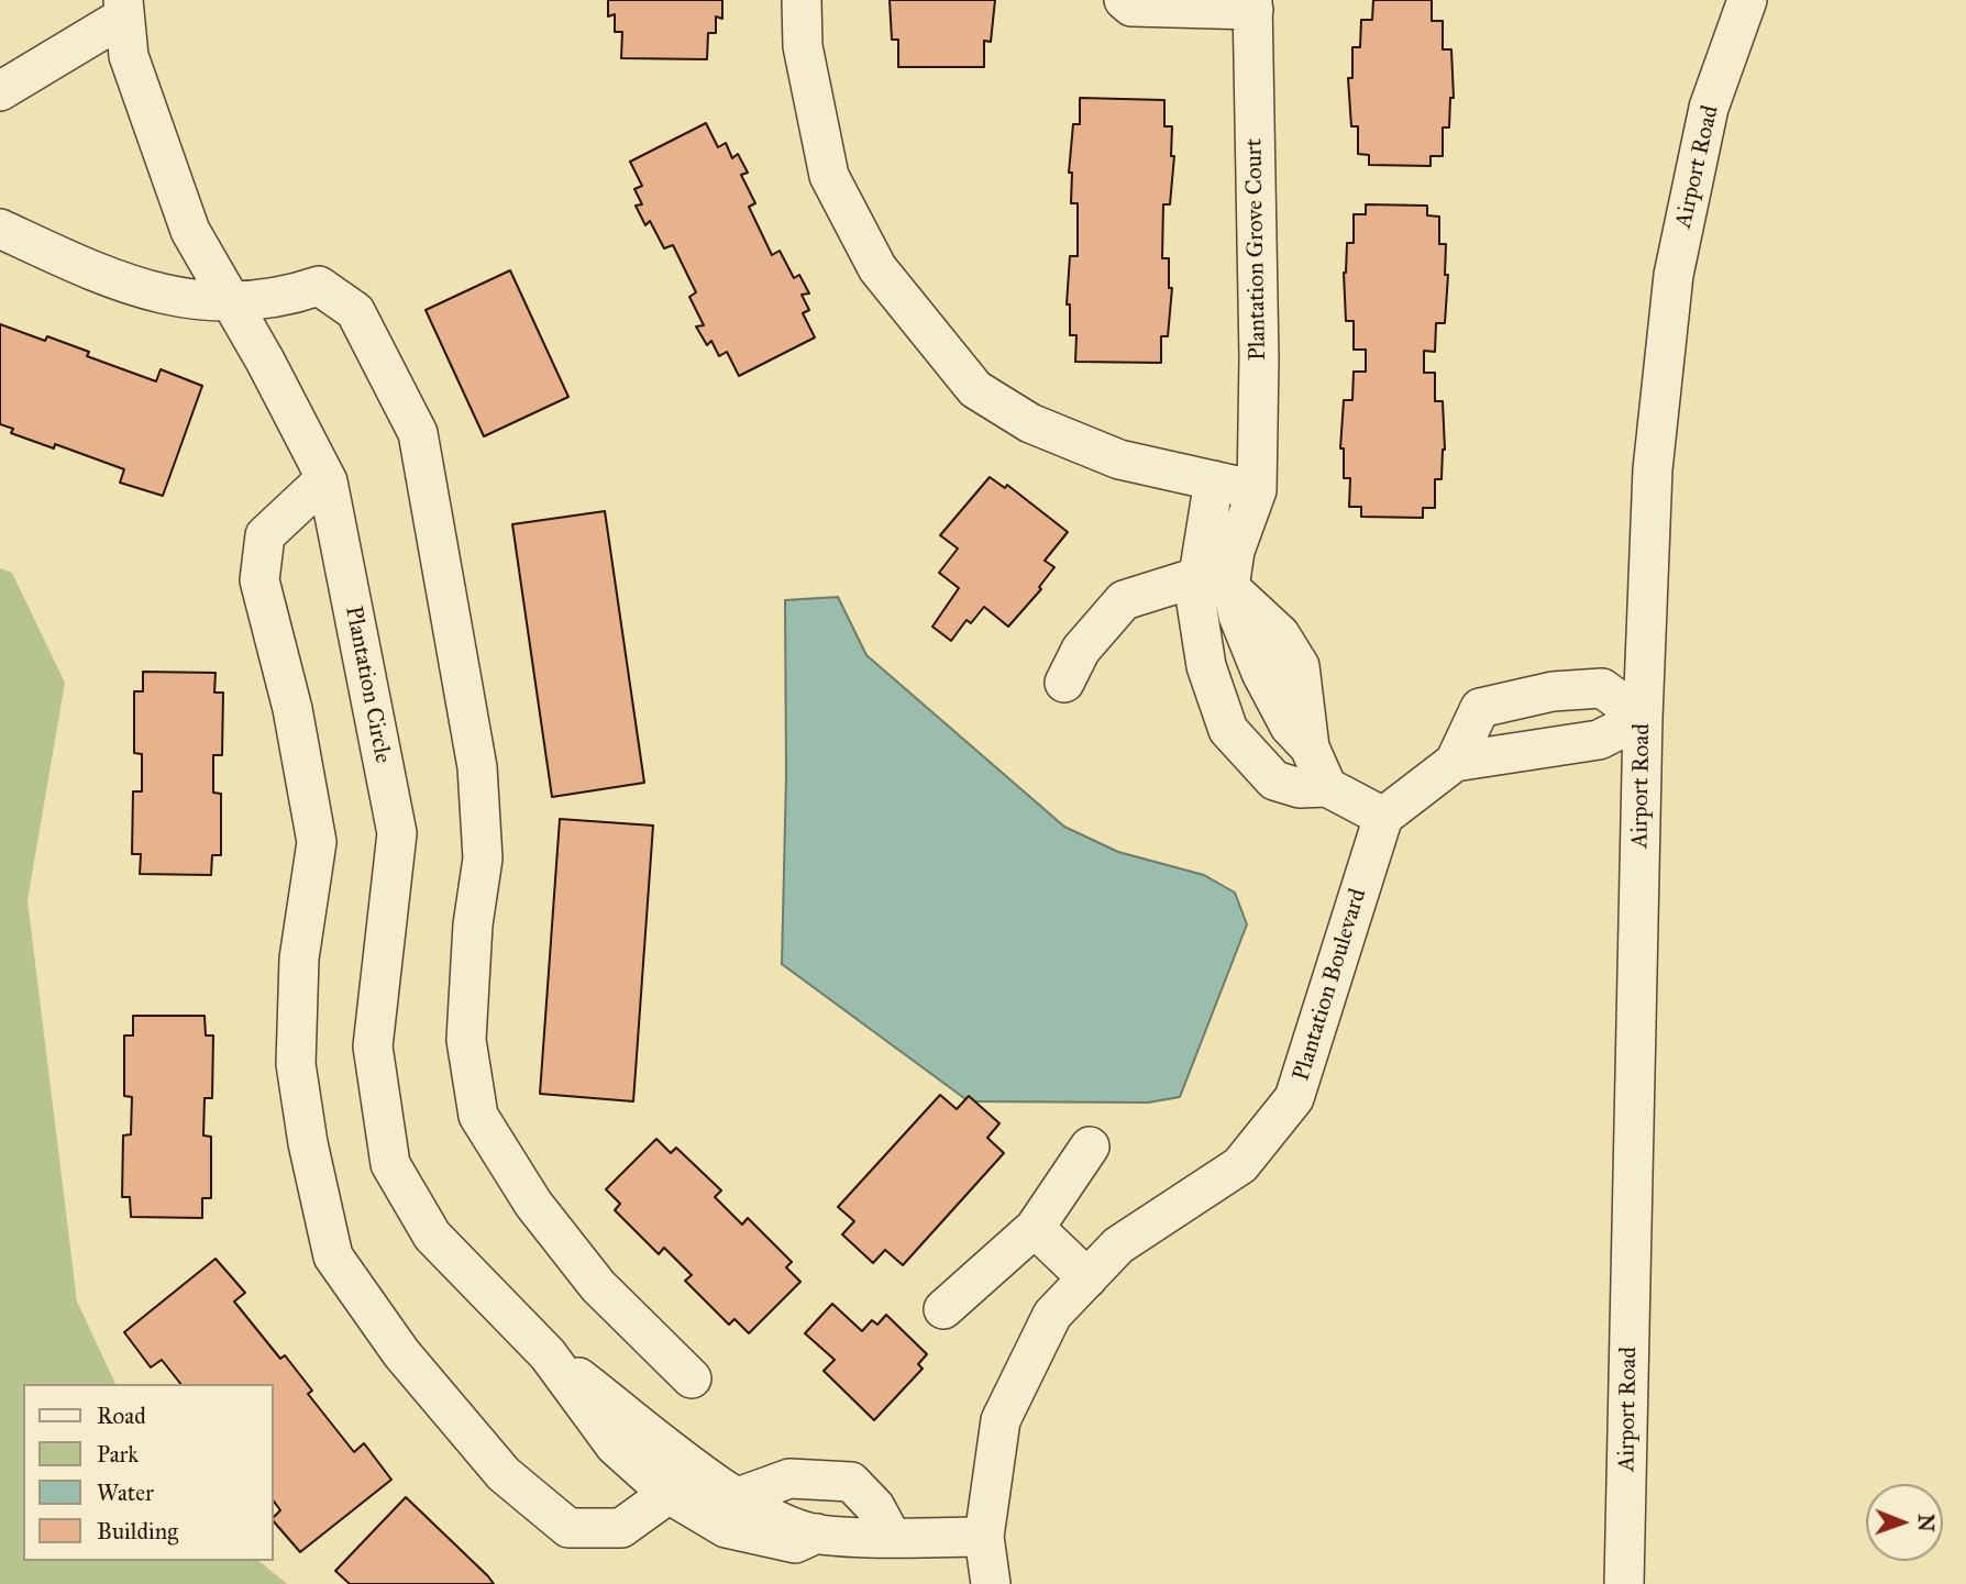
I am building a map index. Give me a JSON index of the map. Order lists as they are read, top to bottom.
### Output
{
  "streets": {
    "street": [
      "Airport Road",
      "Plantation Grove Court",
      "Plantation Circle",
      "Plantation Boulevard"
    ]
  },
  "crossings": [
    ["Plantation Grove Court", "Plantation Boulevard"]
  ],
  "legend": [
    "Road",
    "Park",
    "Water",
    "Building"
  ],
  "north": "right"
}
